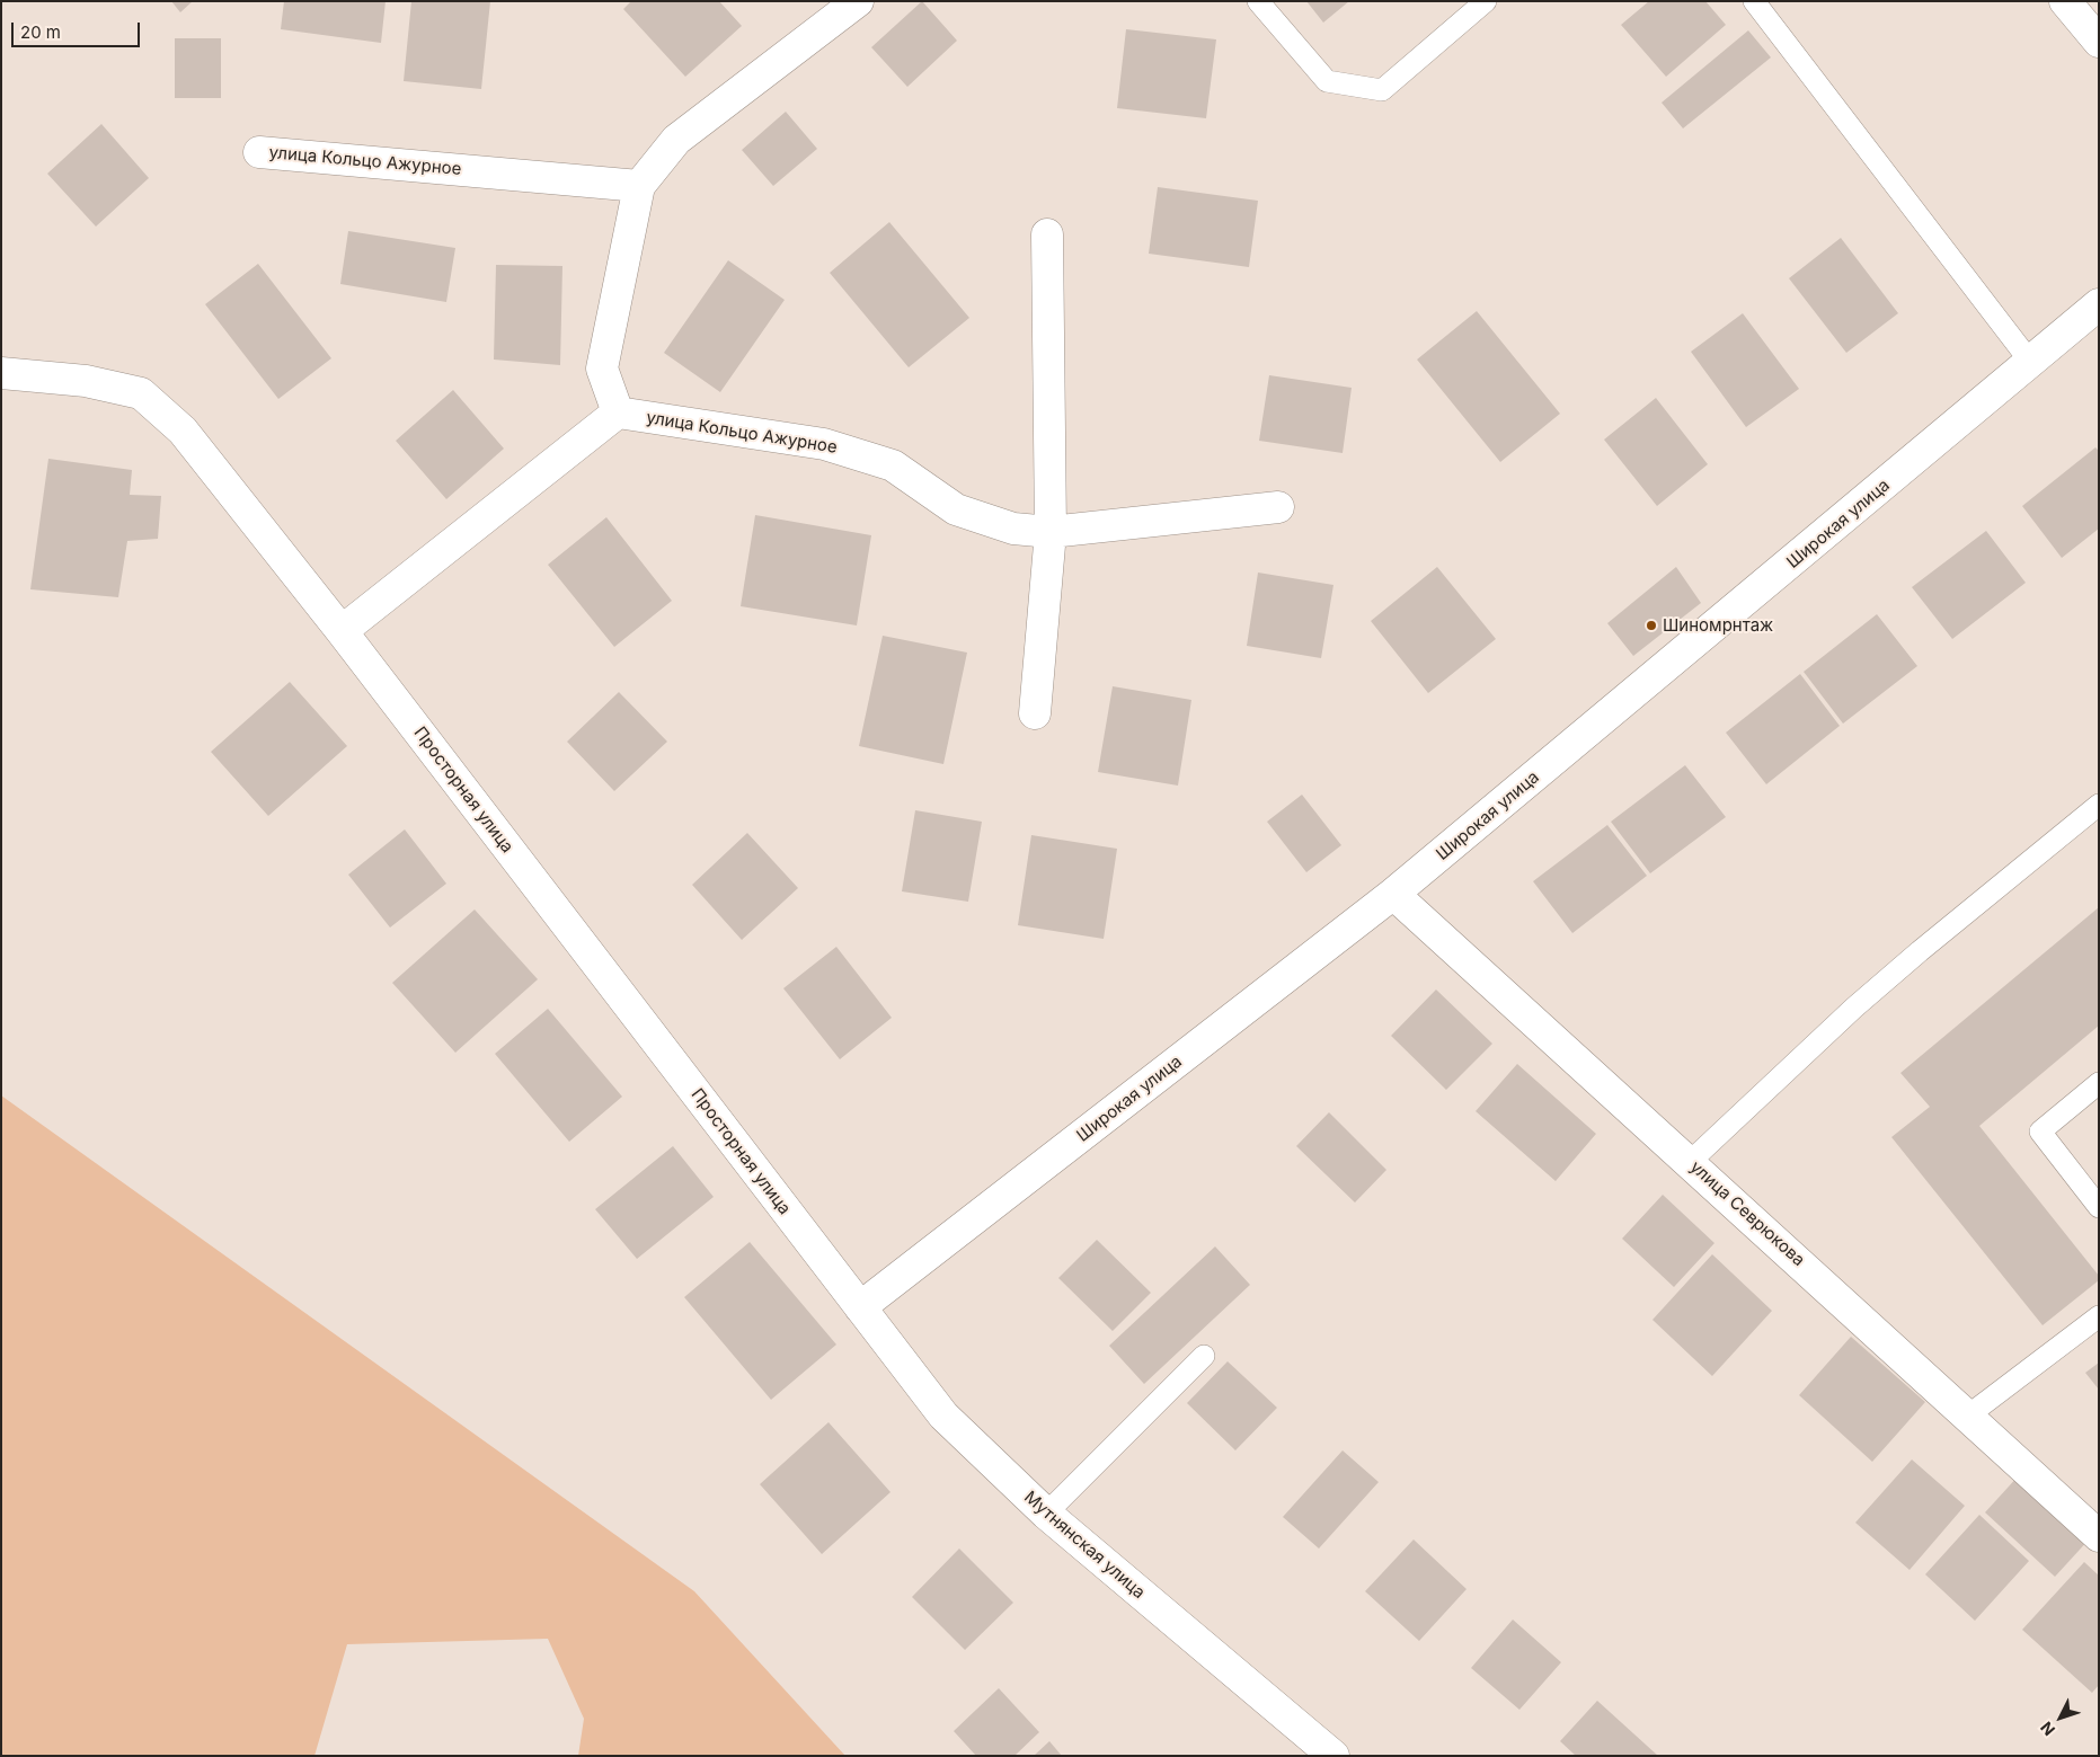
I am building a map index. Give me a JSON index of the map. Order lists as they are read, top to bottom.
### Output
{
  "streets": {
    "street": [
      "улица Кольцо Ажурное",
      "Широкая улица",
      "Просторная улица",
      "улица Севрюкова",
      "Мутнянская улица"
    ]
  },
  "crossings": [
    ["Широкая улица", "Просторная улица"],
    ["Широкая улица", "улица Севрюкова"],
    ["Широкая улица", "Мутнянская улица"],
    ["Просторная улица", "Мутнянская улица"]
  ],
  "places": ["Шиномрнтаж"],
  "scale_bar": "20 m",
  "north": "bottom left"
}
